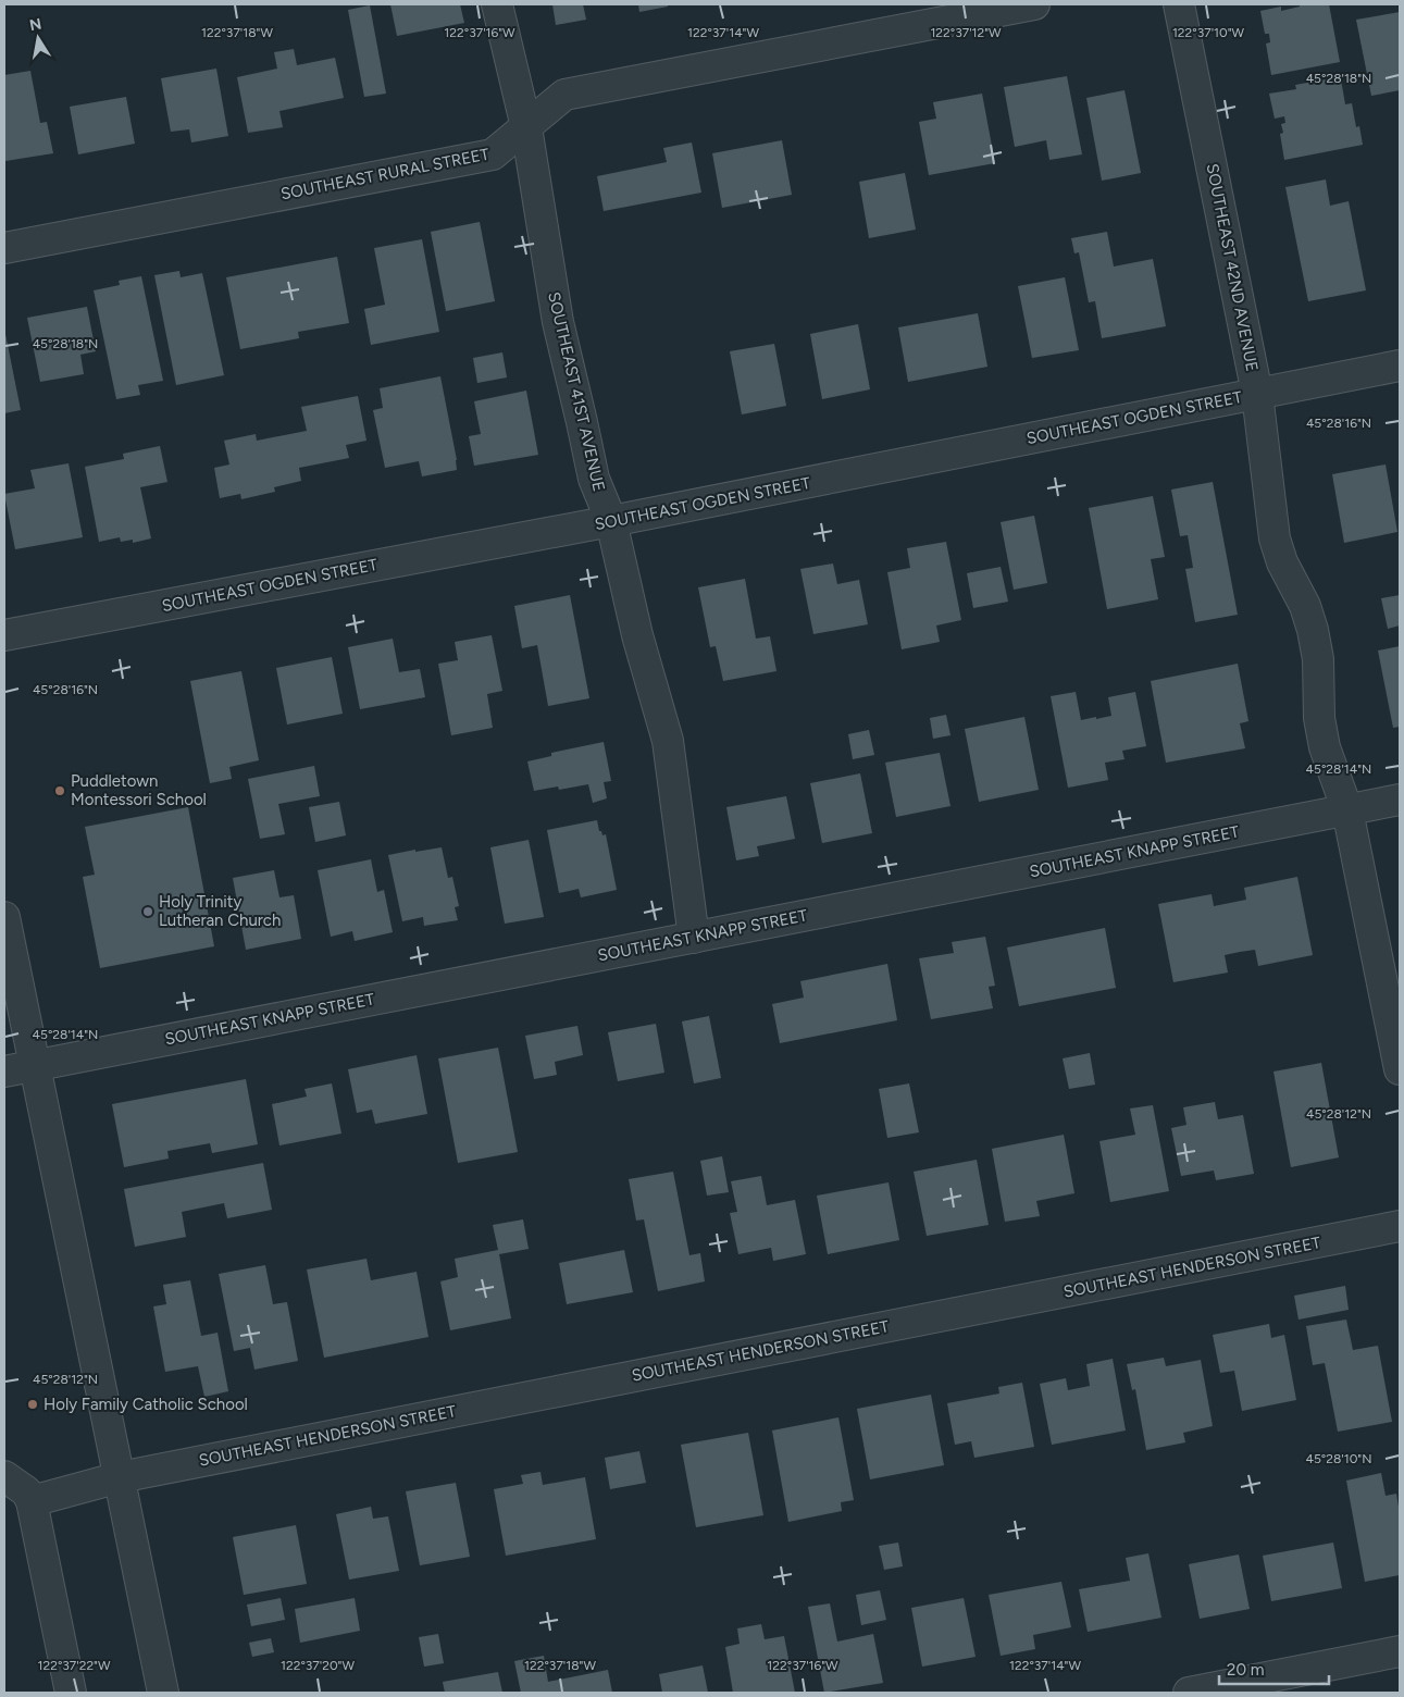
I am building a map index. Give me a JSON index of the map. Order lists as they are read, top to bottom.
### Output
{
  "streets": {
    "street": [
      "SOUTHEAST RURAL STREET",
      "SOUTHEAST 42ND AVENUE",
      "SOUTHEAST 41ST AVENUE",
      "SOUTHEAST OGDEN STREET",
      "SOUTHEAST KNAPP STREET",
      "SOUTHEAST HENDERSON STREET"
    ]
  },
  "crossings": [
    ["SOUTHEAST RURAL STREET", "SOUTHEAST 41ST AVENUE"],
    ["SOUTHEAST 42ND AVENUE", "SOUTHEAST OGDEN STREET"],
    ["SOUTHEAST 42ND AVENUE", "SOUTHEAST KNAPP STREET"],
    ["SOUTHEAST 41ST AVENUE", "SOUTHEAST OGDEN STREET"],
    ["SOUTHEAST 41ST AVENUE", "SOUTHEAST KNAPP STREET"]
  ],
  "places": ["Puddletown Montessori School", "Holy Trinity Lutheran Church", "Holy Family Catholic School"],
  "scale_bar": "20 m",
  "north": "top",
  "coordinates": [
    "122°37'10\"W",
    "122°37'18\"W",
    "122°37'16\"W",
    "122°37'14\"W",
    "122°37'12\"W",
    "45°28'18\"N",
    "45°28'16\"N",
    "45°28'14\"N",
    "45°28'12\"N",
    "45°28'10\"N",
    "122°37'22\"W",
    "122°37'20\"W"
  ]
}
